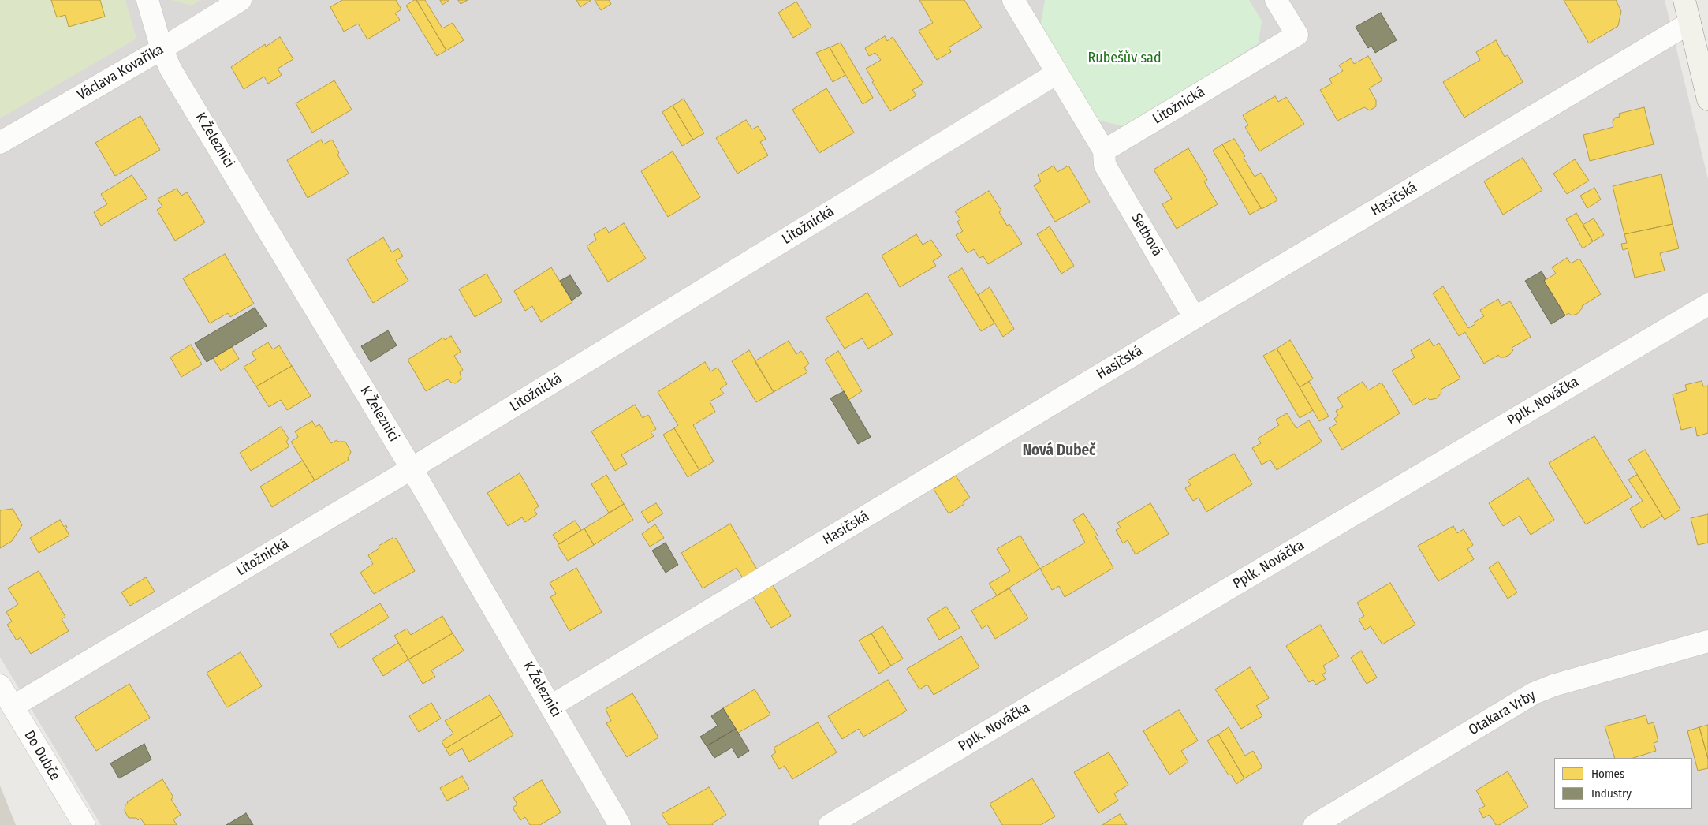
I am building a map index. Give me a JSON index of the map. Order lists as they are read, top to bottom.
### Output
{
  "streets": {
    "street": [
      "Václava Kovaříka",
      "Litožnická",
      "K Železnici",
      "Hasičská",
      "Setbová",
      "Pplk. Nováčka",
      "Otakara Vrby",
      "Do Dubče"
    ]
  },
  "crossings": [
    ["Václava Kovaříka", "K Železnici"],
    ["Litožnická", "K Železnici"],
    ["Litožnická", "Setbová"],
    ["Litožnická", "Do Dubče"],
    ["K Železnici", "Hasičská"],
    ["Hasičská", "Setbová"]
  ],
  "districts": ["Nová Dubeč"],
  "parks": ["Rubešův sad"],
  "legend": ["Homes", "Industry"]
}
